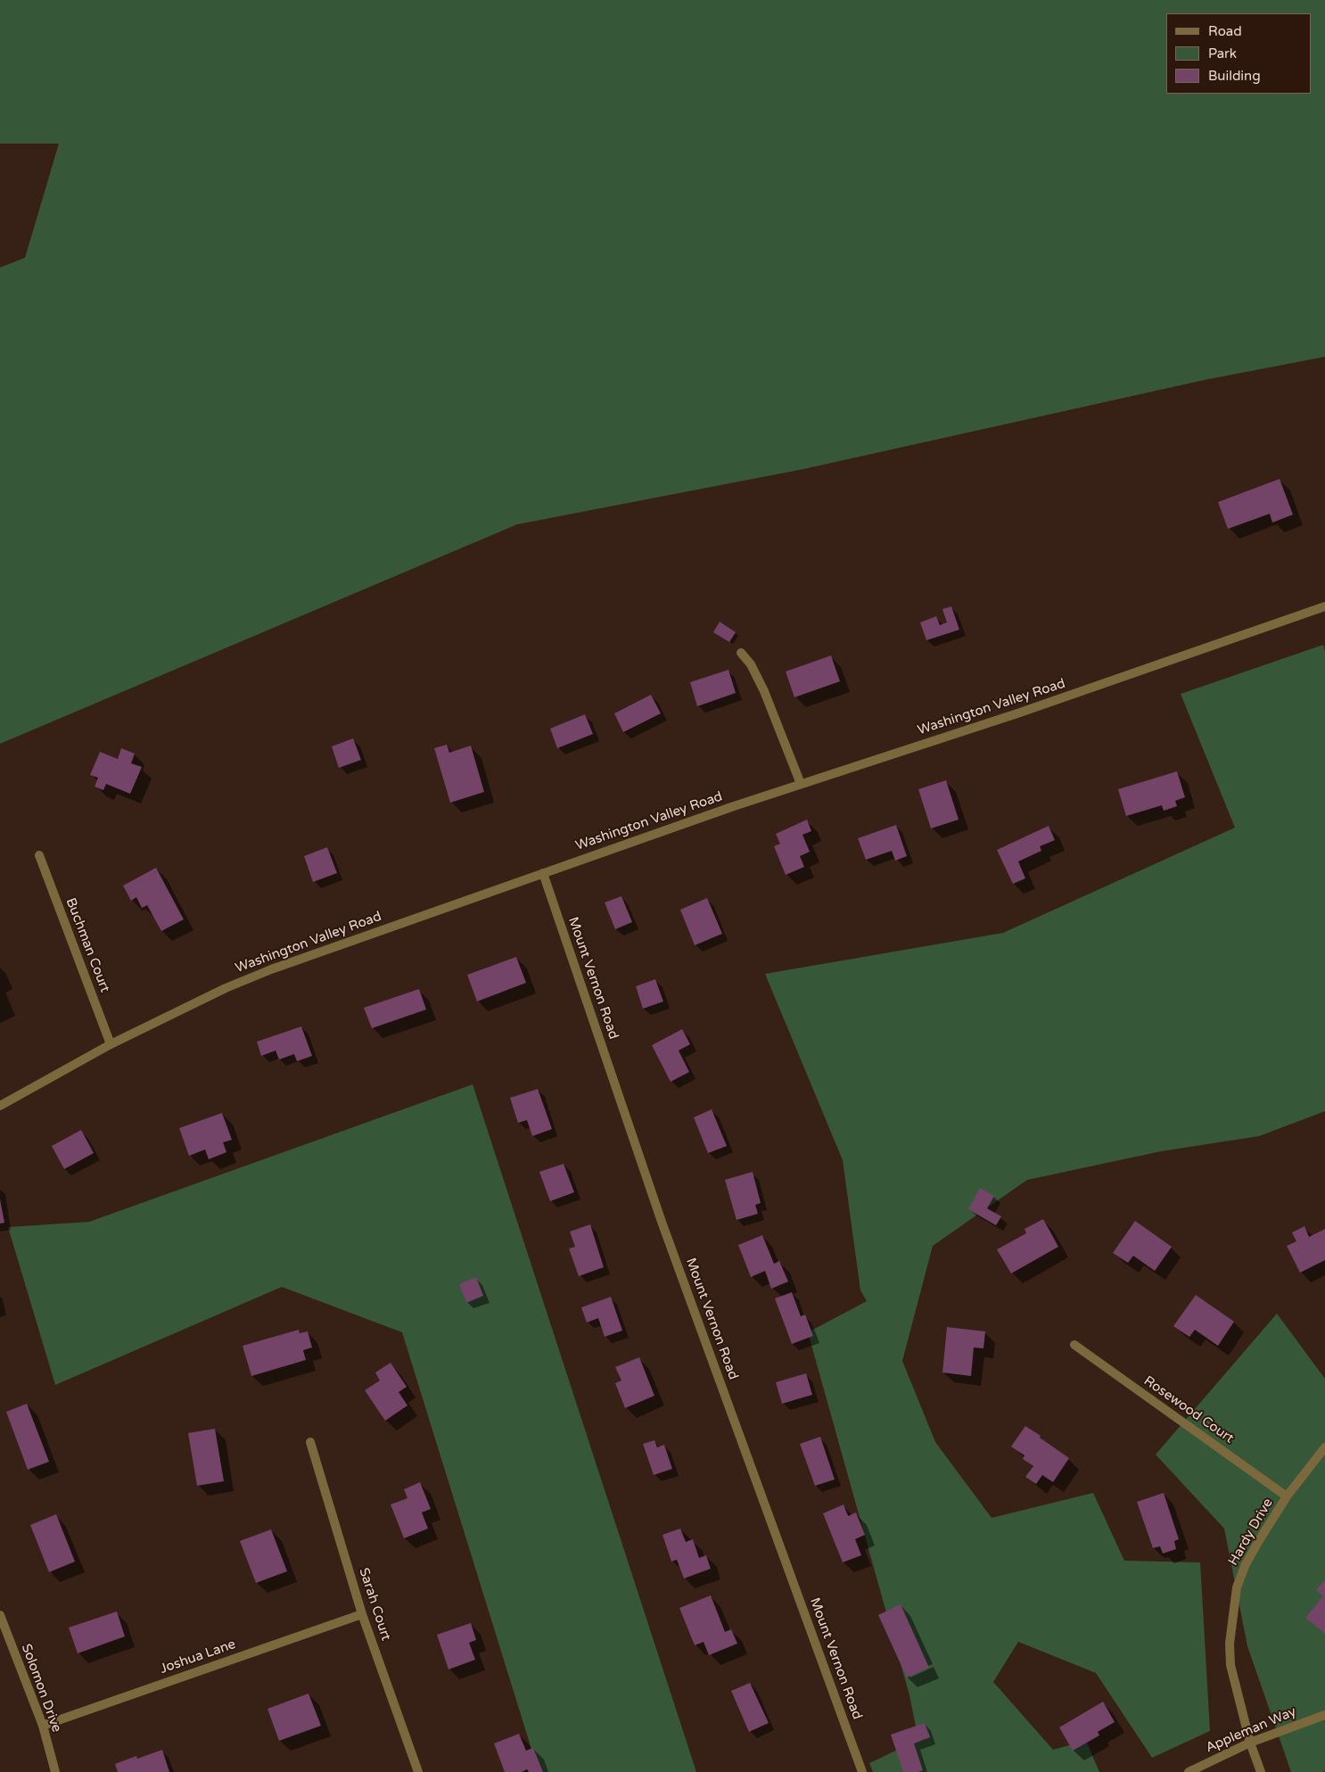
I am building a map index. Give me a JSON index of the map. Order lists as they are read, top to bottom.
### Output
{
  "streets": {
    "street": [
      "Washington Valley Road",
      "Buchman Court",
      "Mount Vernon Road",
      "Rosewood Court",
      "Hardy Drive",
      "Sarah Court",
      "Joshua Lane",
      "Solomon Drive",
      "Appleman Way"
    ]
  },
  "crossings": [
    ["Washington Valley Road", "Buchman Court"],
    ["Washington Valley Road", "Mount Vernon Road"],
    ["Rosewood Court", "Hardy Drive"],
    ["Hardy Drive", "Appleman Way"],
    ["Sarah Court", "Joshua Lane"],
    ["Joshua Lane", "Solomon Drive"]
  ],
  "legend": ["Road", "Park", "Building"]
}
